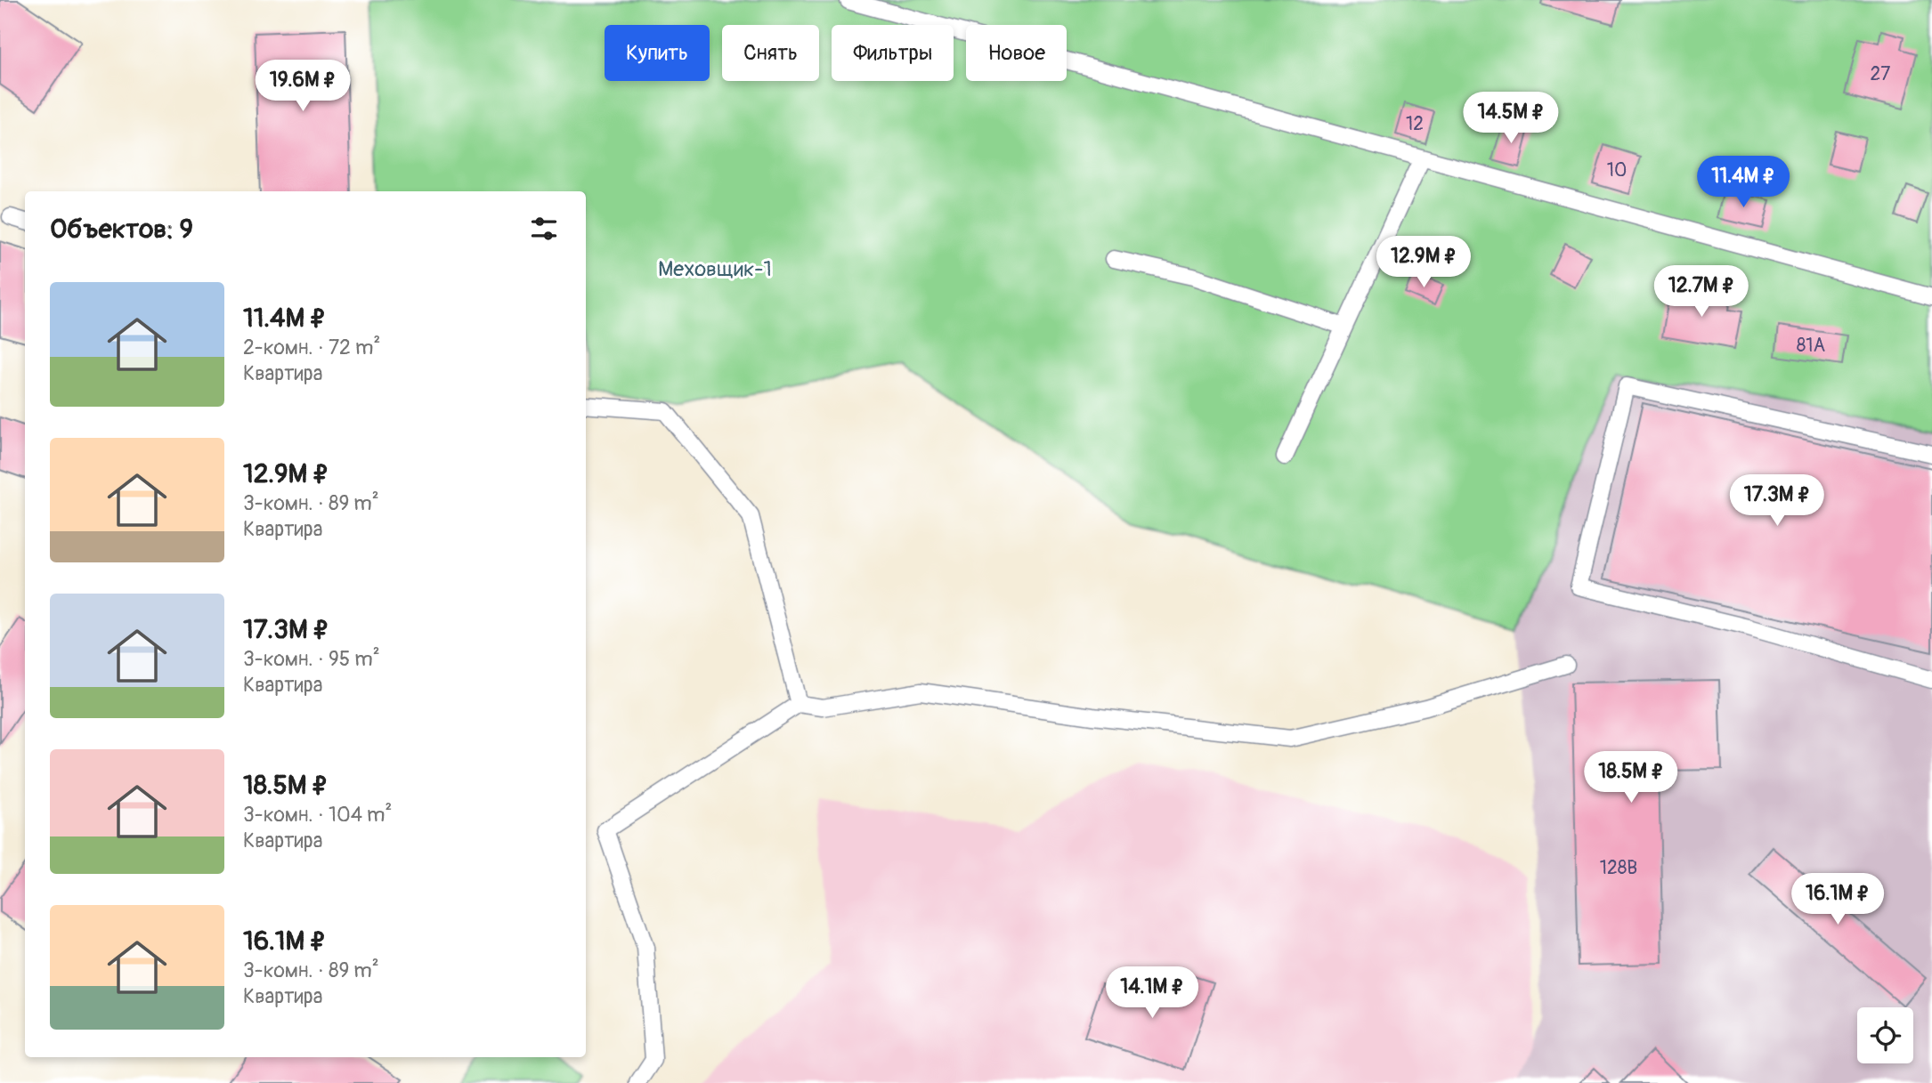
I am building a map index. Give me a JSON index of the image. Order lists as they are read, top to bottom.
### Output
{
  "parks": ["Меховщик-1"],
  "house_numbers": [
    "27",
    "12",
    "10",
    "81А",
    "128В"
  ],
  "page": {
    "chip": [
      "Купить",
      "Снять",
      "Фильтры",
      "Новое"
    ],
    "price": [
      "19.6M ₽",
      "14.5M ₽",
      "11.4M ₽",
      "12.9M ₽",
      "12.7M ₽",
      "17.3M ₽",
      "18.5M ₽",
      "16.1M ₽",
      "14.1M ₽"
    ],
    "heading": "Объектов: 9",
    "list": [
      {
        "name": "11.4M ₽",
        "note": "2-комн. · 72 m² · Квартира"
      },
      {
        "name": "12.9M ₽",
        "note": "3-комн. · 89 m² · Квартира"
      },
      {
        "name": "17.3M ₽",
        "note": "3-комн. · 95 m² · Квартира"
      },
      {
        "name": "18.5M ₽",
        "note": "3-комн. · 104 m² · Квартира"
      },
      {
        "name": "16.1M ₽",
        "note": "3-комн. · 89 m² · Квартира"
      }
    ]
  }
}
